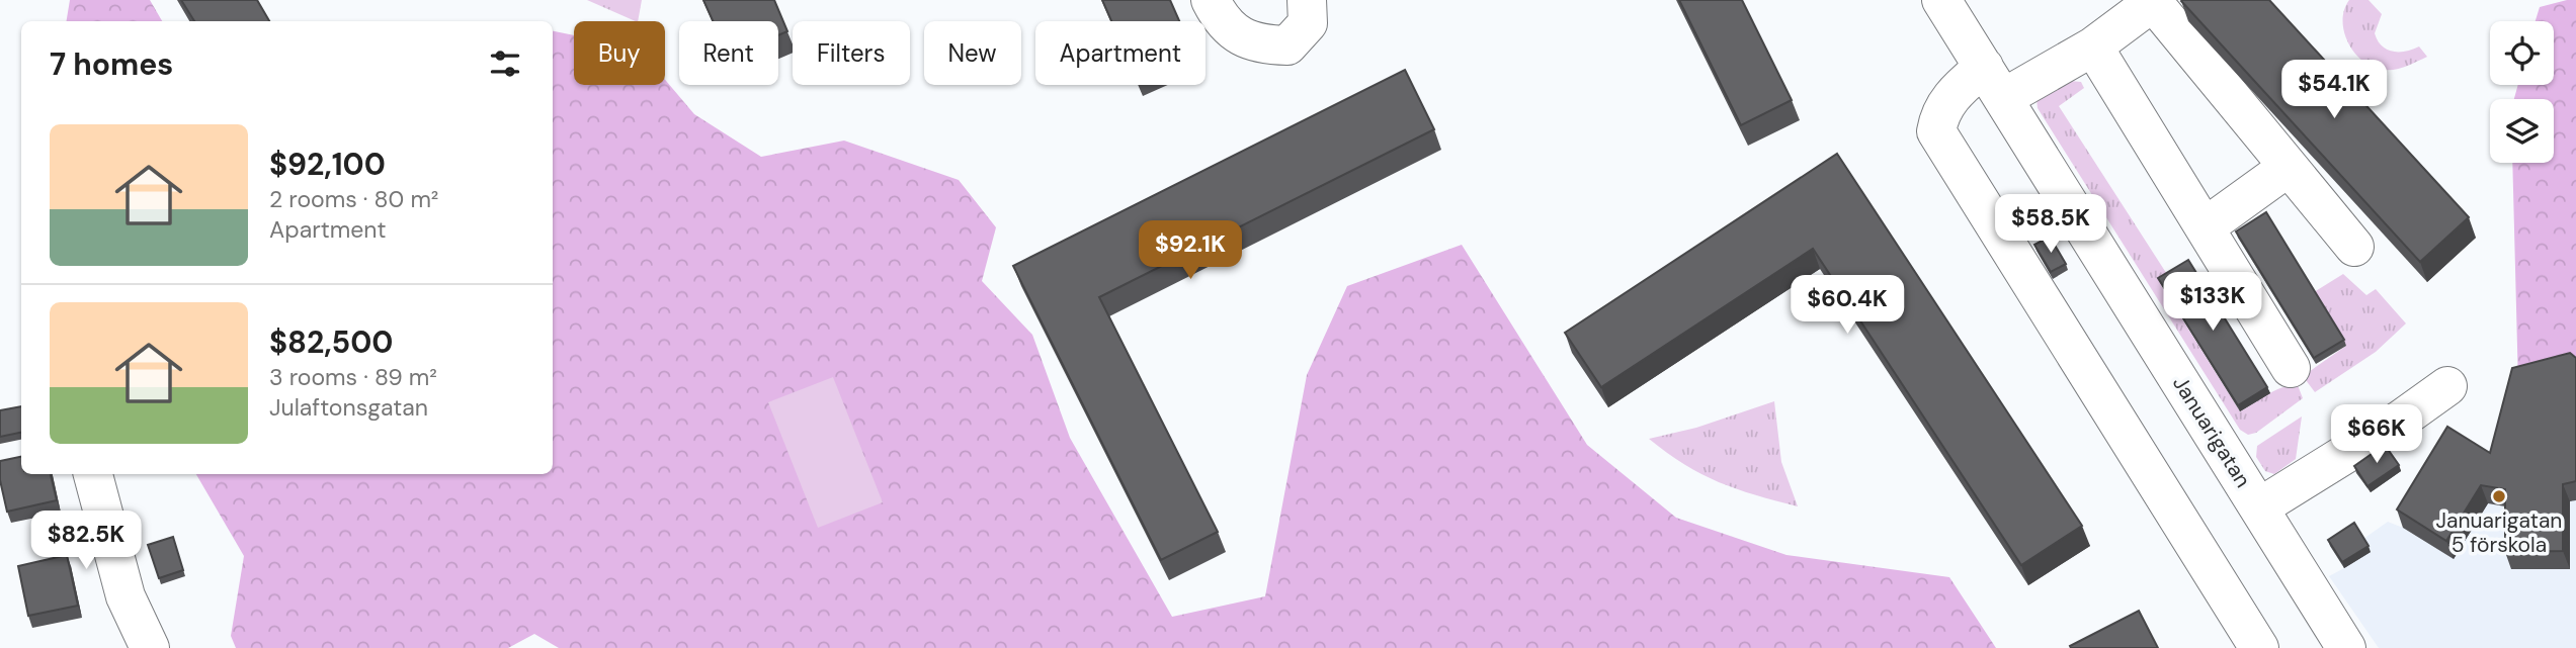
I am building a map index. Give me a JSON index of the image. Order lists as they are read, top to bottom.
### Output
{
  "streets": {
    "street": ["Januarigatan"]
  },
  "places": ["Januarigatan 5 förskola"],
  "page": {
    "chip": [
      "Buy",
      "Rent",
      "Filters",
      "New",
      "Apartment"
    ],
    "heading": "7 homes",
    "price": [
      "$54.1K",
      "$58.5K",
      "$92.1K",
      "$133K",
      "$60.4K",
      "$66K",
      "$82.5K"
    ],
    "list": [
      {
        "name": "$92,100",
        "note": "2 rooms · 80 m² · Apartment"
      },
      {
        "name": "$82,500",
        "note": "3 rooms · 89 m² · Julaftonsgatan"
      }
    ]
  }
}
